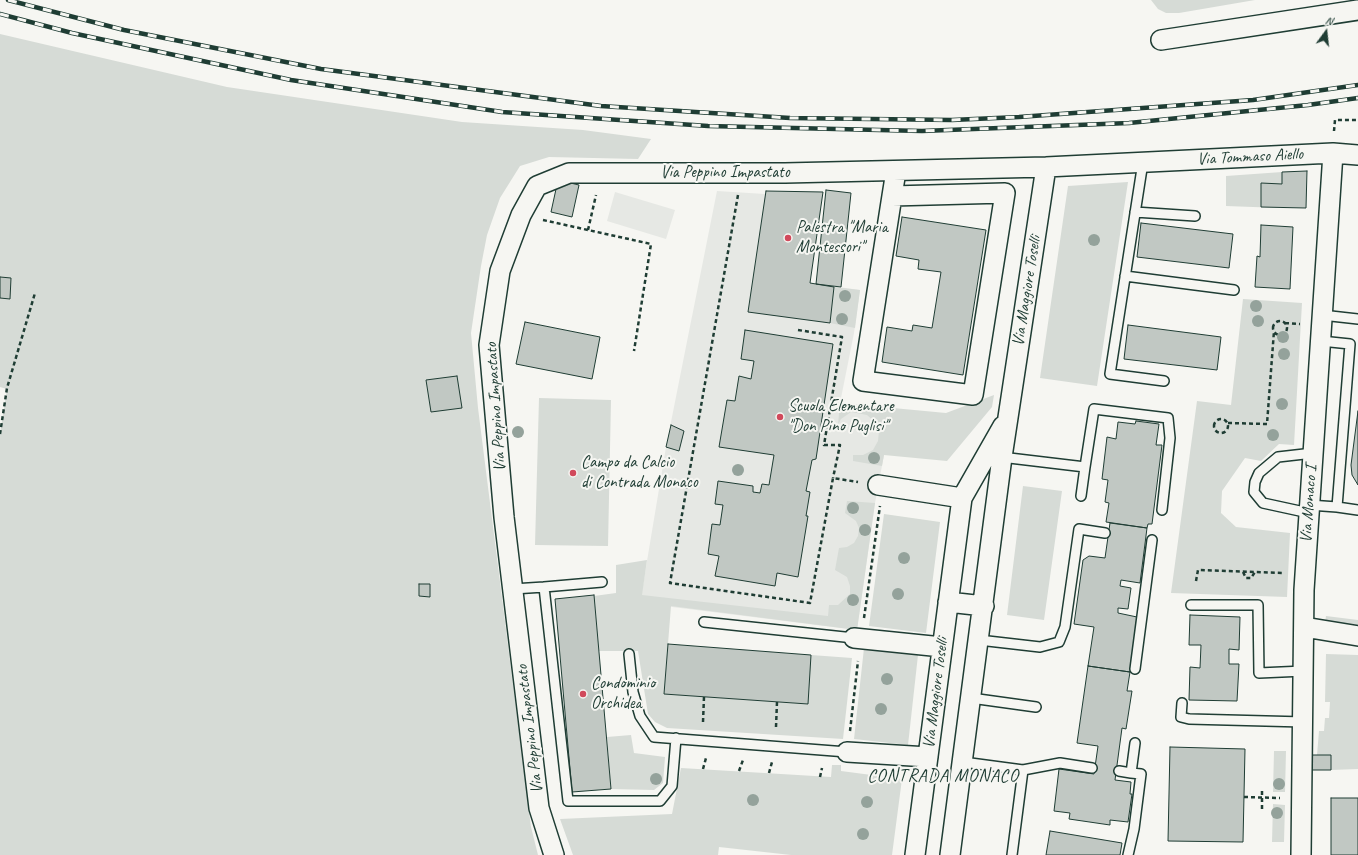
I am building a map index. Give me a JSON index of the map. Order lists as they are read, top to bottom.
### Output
{
  "streets": {
    "street": [
      "Via Tommaso Aiello",
      "Via Peppino Impastato",
      "Via Maggiore Toselli",
      "Via Monaco I"
    ]
  },
  "crossings": [
    ["Via Tommaso Aiello", "Via Peppino Impastato"],
    ["Via Tommaso Aiello", "Via Maggiore Toselli"],
    ["Via Tommaso Aiello", "Via Monaco I"],
    ["Via Peppino Impastato", "Via Maggiore Toselli"]
  ],
  "districts": ["CONTRADA MONACO"],
  "places": [
    "Palestra \"Maria Montessori\"",
    "Scuola Elementare \"Don Pino Puglisi\"",
    "Campo da Calcio di Contrada Monaco",
    "Condominio Orchidea"
  ],
  "north": "top"
}
